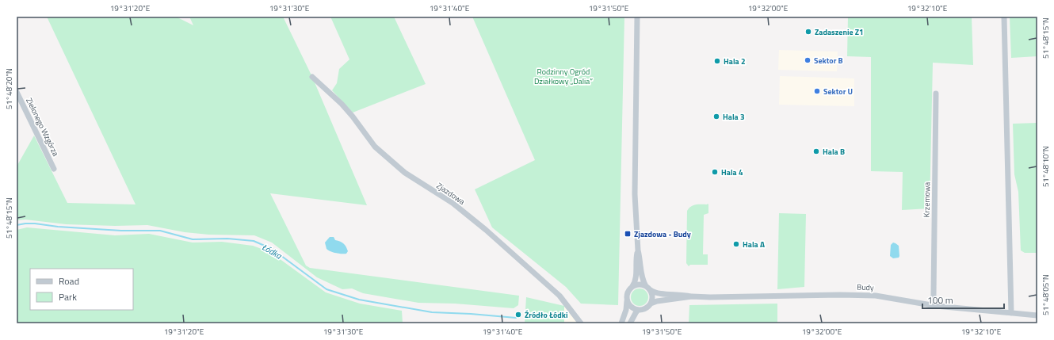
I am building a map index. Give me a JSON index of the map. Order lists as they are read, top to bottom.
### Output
{
  "streets": {
    "street": [
      "Zielonego Wzgórza",
      "Zjazdowa",
      "Krzemowa",
      "Budy"
    ]
  },
  "crossings": [
    ["Krzemowa", "Budy"]
  ],
  "water": ["Łódka"],
  "parks": ["Rodzinny Ogród Działkowy „Dalia”"],
  "places": {
    "other": [
      "Zadaszenie Z1",
      "Sektor B",
      "Hala 2",
      "Sektor U",
      "Hala 3",
      "Hala B",
      "Hala 4",
      "Hala A",
      "Źródło Łódki"
    ],
    "transit": ["Zjazdowa - Budy"]
  },
  "legend": ["Road", "Park"],
  "scale_bar": "100 m",
  "coordinates": [
    "19°31'20\"E",
    "19°31'30\"E",
    "19°31'40\"E",
    "19°31'50\"E",
    "19°32'00\"E",
    "19°32'10\"E",
    "51°48'15\"N",
    "51°48'20\"N",
    "51°48'10\"N",
    "51°48'05\"N"
  ]
}
